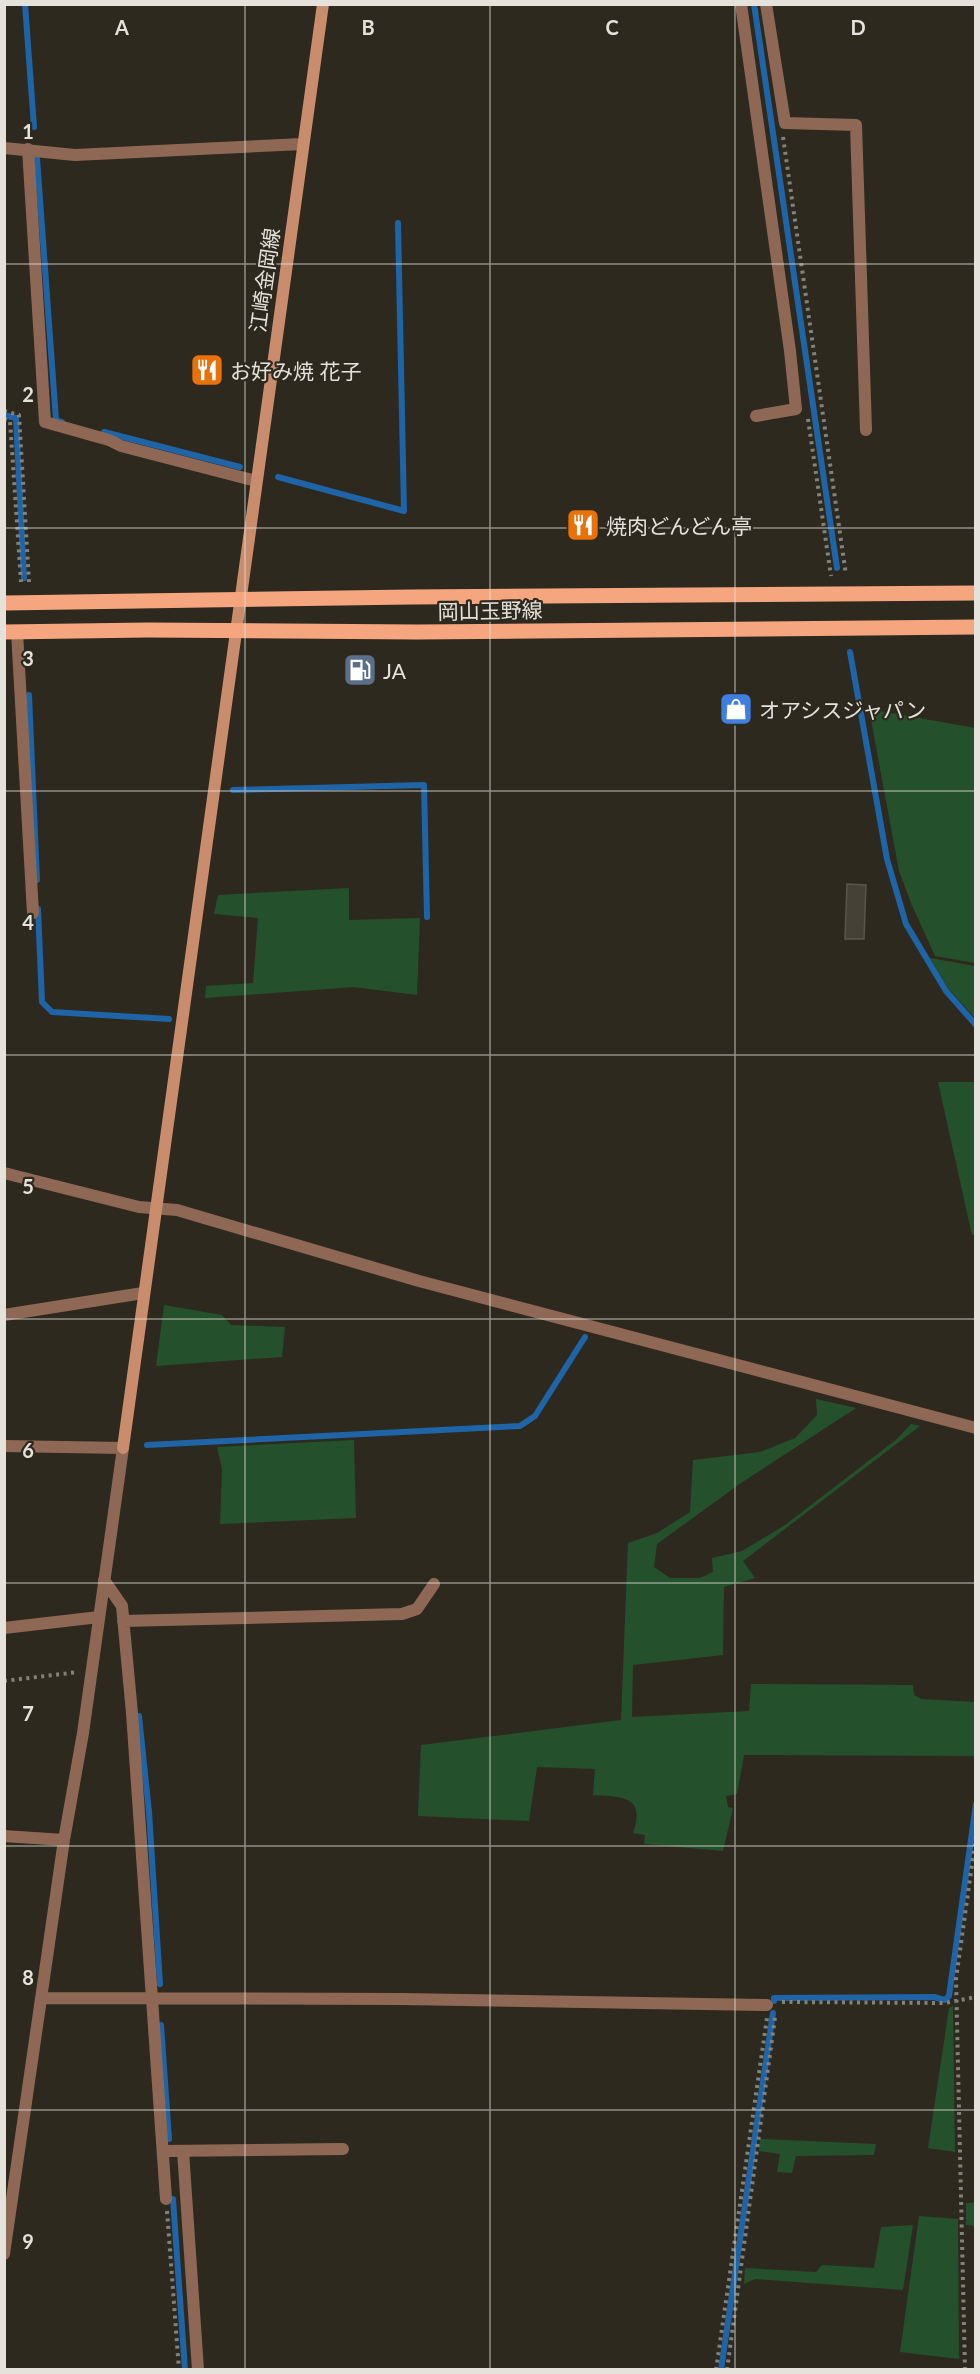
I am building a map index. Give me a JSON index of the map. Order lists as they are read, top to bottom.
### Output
{
  "streets": {
    "main road": ["岡山玉野線"],
    "street": ["江崎金岡線"]
  },
  "crossings": [
    ["江崎金岡線", "岡山玉野線"]
  ],
  "places": {
    "restaurant": ["お好み焼 花子", "焼肉どんどん亭"],
    "fuel station": ["JA"],
    "shop": ["オアシスジャパン"]
  },
  "grid": {
    "columns": [
      "A",
      "B",
      "C",
      "D"
    ],
    "rows": [
      "1",
      "2",
      "3",
      "4",
      "5",
      "6",
      "7",
      "8",
      "9"
    ]
  }
}
